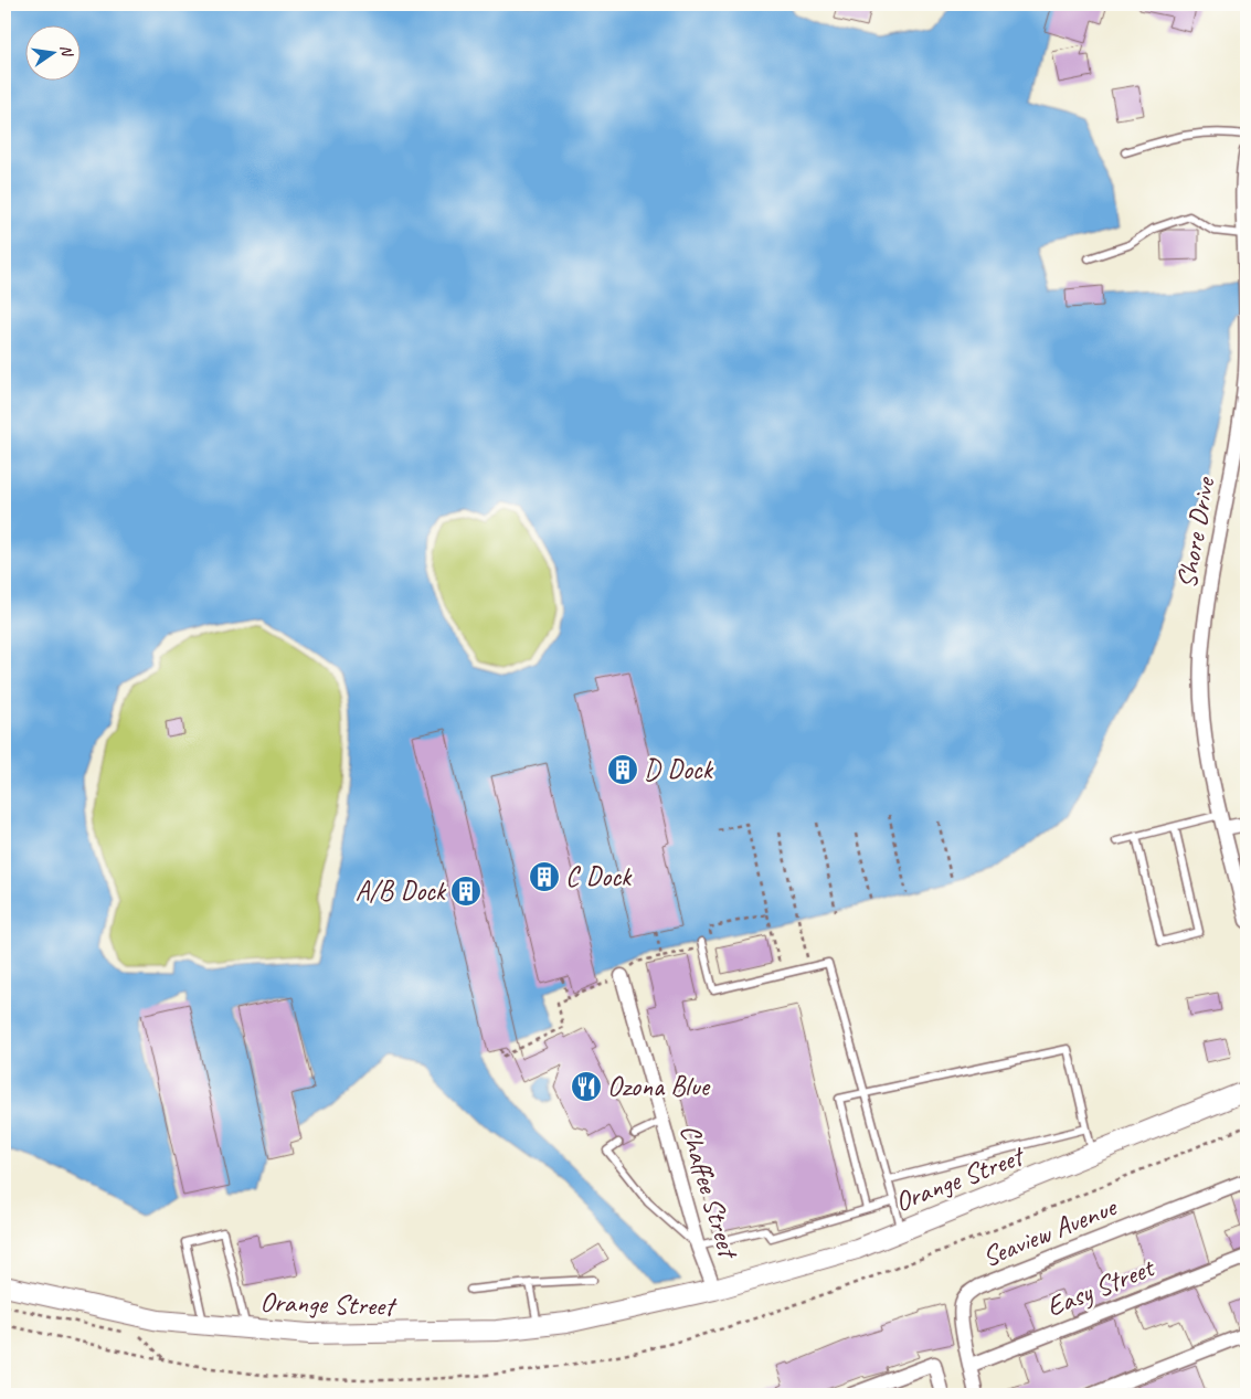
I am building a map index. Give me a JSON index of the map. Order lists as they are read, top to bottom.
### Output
{
  "streets": {
    "street": [
      "Shore Drive",
      "Orange Street",
      "Chaffee Street",
      "Seaview Avenue",
      "Easy Street"
    ]
  },
  "crossings": [
    ["Orange Street", "Chaffee Street"],
    ["Seaview Avenue", "Easy Street"]
  ],
  "places": {
    "building": ["D Dock", "C Dock", "A/B Dock"],
    "restaurant": ["Ozona Blue"]
  },
  "north": "right"
}
